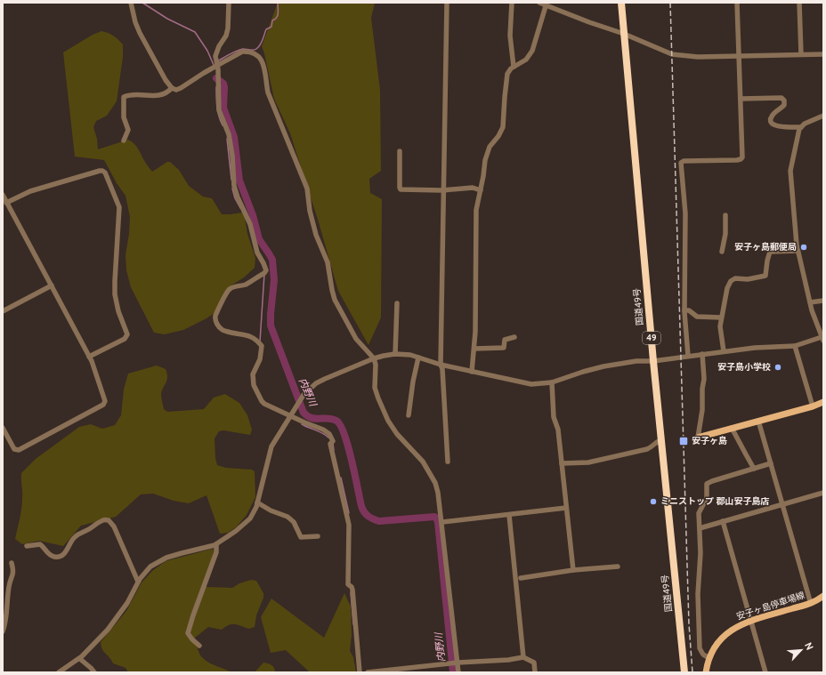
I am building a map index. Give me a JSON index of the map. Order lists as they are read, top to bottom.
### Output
{
  "streets": {
    "highway": ["国道49号", "49"],
    "main road": ["安子ヶ島停車場線"]
  },
  "water": ["内野川"],
  "places": {
    "other": ["安子ヶ島郵便局", "安子島小学校", "ミニストップ 郡山安子島店"],
    "transit": ["安子ヶ島"]
  },
  "north": "top right"
}
